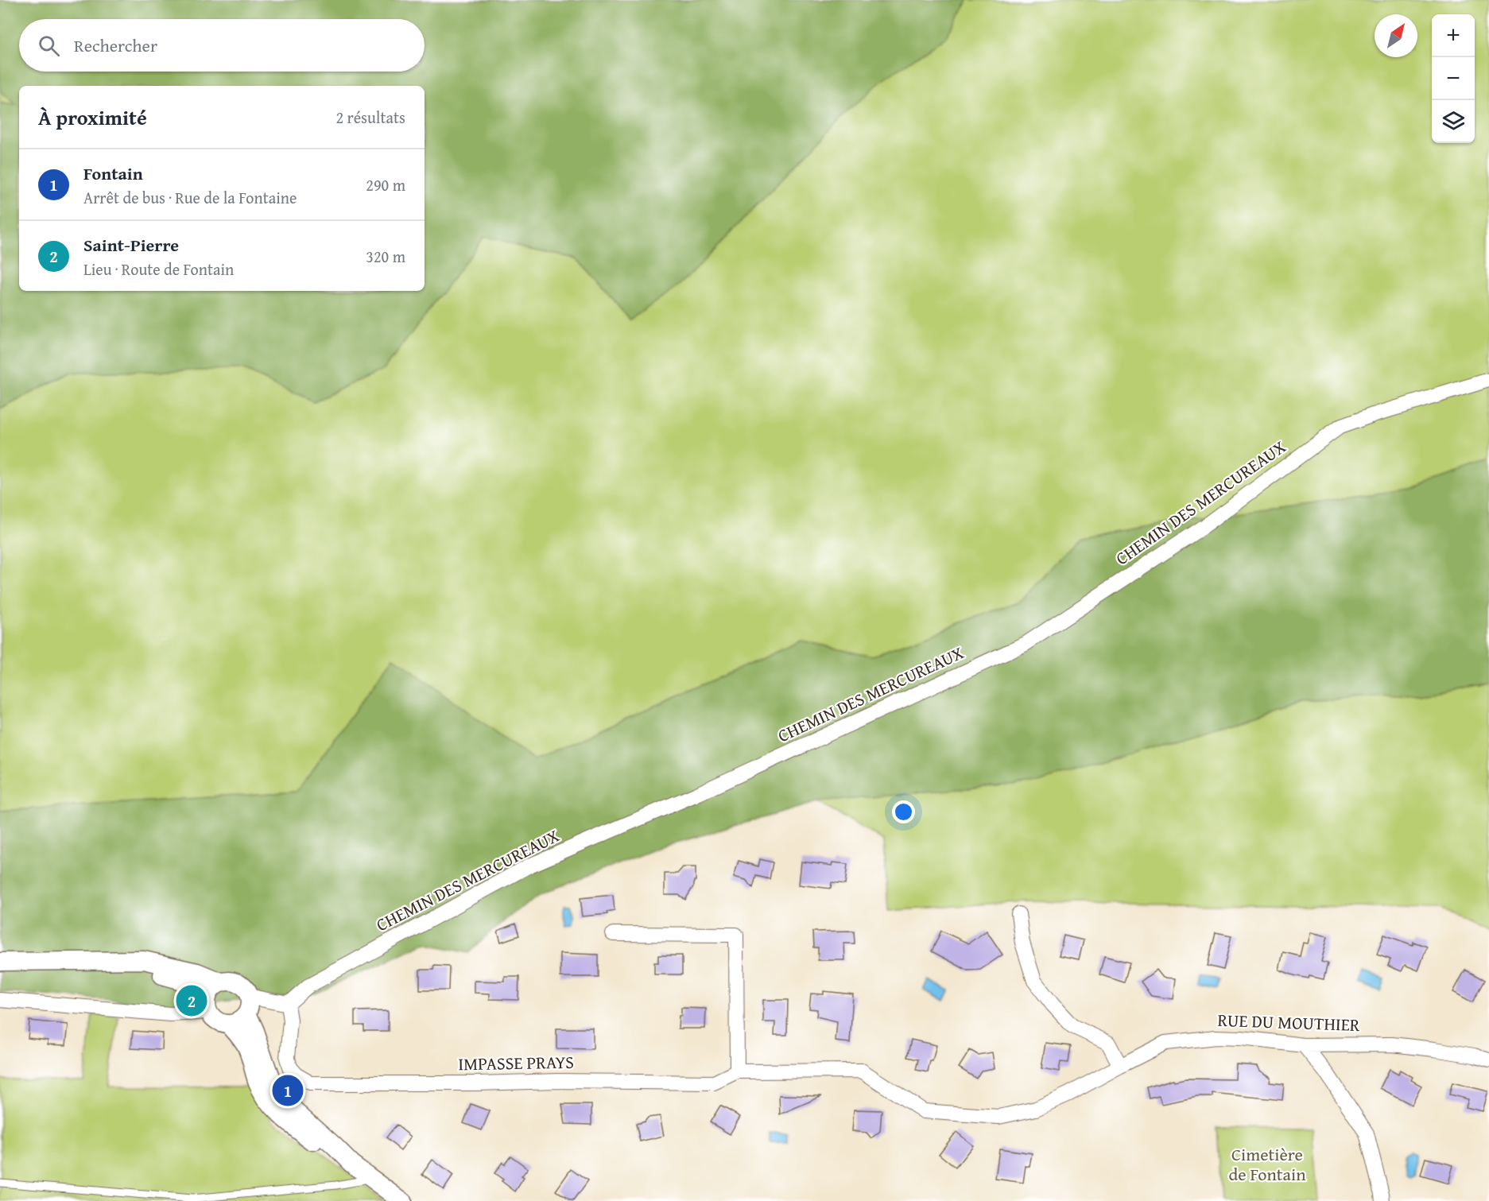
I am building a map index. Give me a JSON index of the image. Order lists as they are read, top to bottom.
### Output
{
  "streets": {
    "street": ["CHEMIN DES MERCUREAUX", "RUE DU MOUTHIER", "IMPASSE PRAYS"]
  },
  "crossings": [
    ["CHEMIN DES MERCUREAUX", "IMPASSE PRAYS"],
    ["RUE DU MOUTHIER", "IMPASSE PRAYS"]
  ],
  "parks": ["Cimetière de Fontain"],
  "north": "top right",
  "page": {
    "map_buttons": ["+", "−"],
    "search": "Rechercher",
    "heading": ["À proximité", "2 résultats"],
    "list": [
      {
        "mark": "1",
        "name": "Fontain",
        "note": "Arrêt de bus · Rue de la Fontaine",
        "value": "290 m"
      },
      {
        "mark": "2",
        "name": "Saint-Pierre",
        "note": "Lieu · Route de Fontain",
        "value": "320 m"
      }
    ],
    "pins": ["2", "1"]
  }
}
